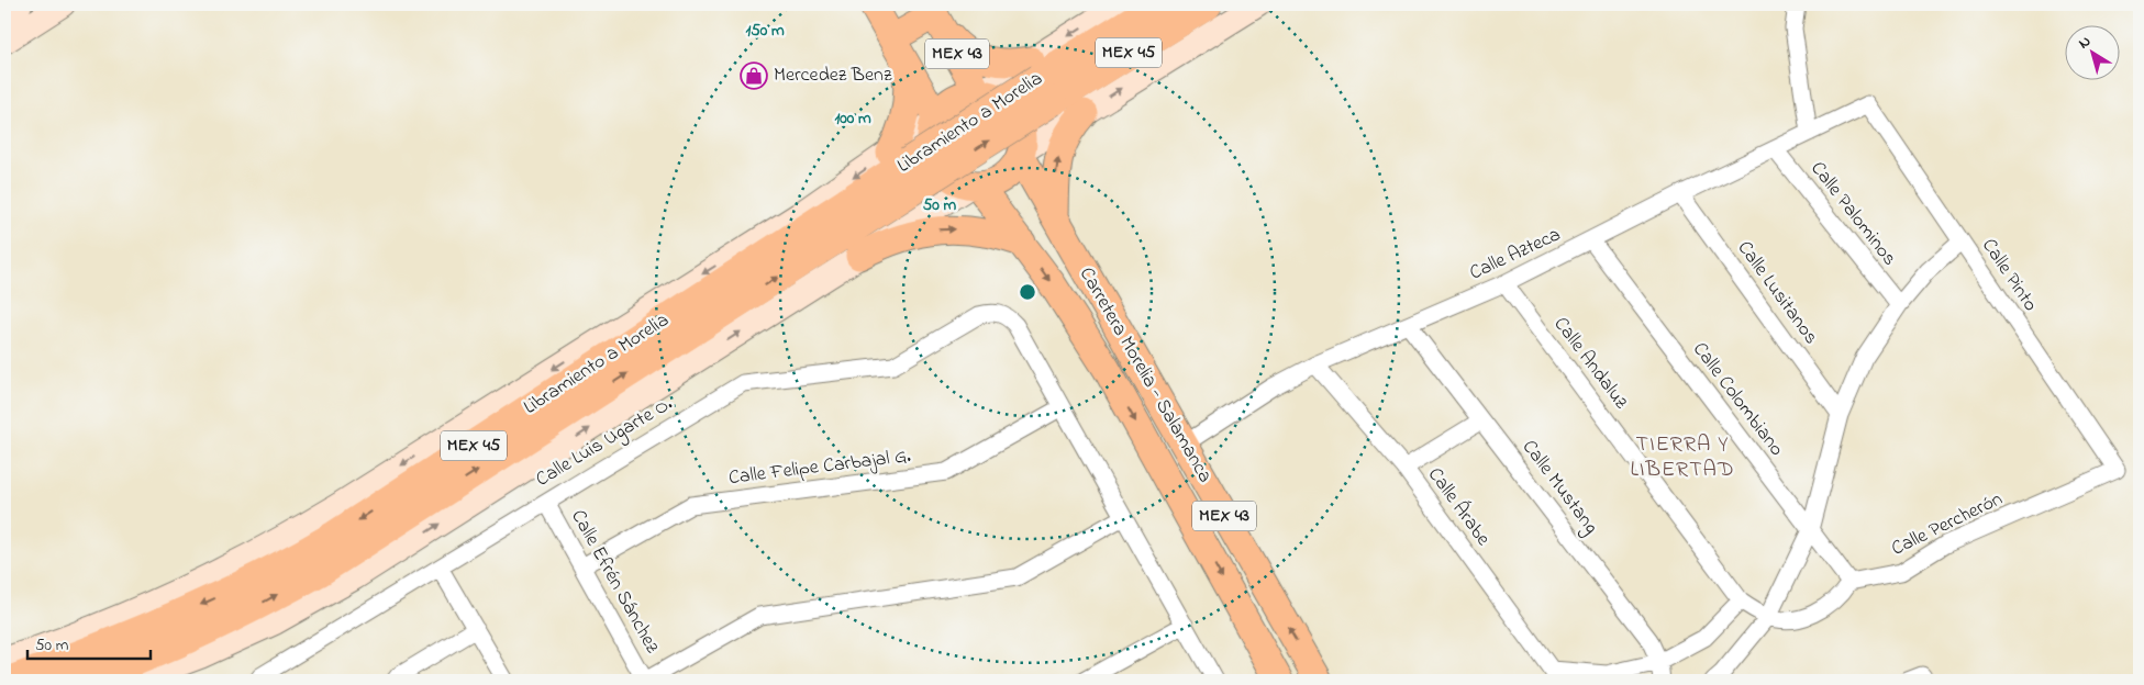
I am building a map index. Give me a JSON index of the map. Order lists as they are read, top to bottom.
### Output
{
  "streets": {
    "highway": ["MEX 45", "Libramiento a Morelia"],
    "main road": ["MEX 43", "Carretera Morelia - Salamanca"],
    "street": [
      "Calle Palominos",
      "Calle Azteca",
      "Calle Pinto",
      "Calle Lusitanos",
      "Calle Andaluz",
      "Calle Colombiano",
      "Calle Luis Ugarte O.",
      "Calle Felipe Carbajal G.",
      "Calle Mustang",
      "Calle Árabe",
      "Calle Percherón",
      "Calle Efrén Sánchez"
    ]
  },
  "crossings": [
    ["MEX 43", "Carretera Morelia - Salamanca"],
    ["Calle Palominos", "Calle Azteca"],
    ["Calle Azteca", "Calle Pinto"],
    ["Calle Azteca", "Calle Lusitanos"],
    ["Calle Azteca", "Calle Andaluz"],
    ["Calle Azteca", "Carretera Morelia - Salamanca"],
    ["Calle Azteca", "Calle Colombiano"],
    ["Calle Azteca", "Calle Mustang"],
    ["Calle Azteca", "Calle Árabe"],
    ["Calle Pinto", "Calle Percherón"],
    ["Calle Colombiano", "Calle Percherón"],
    ["Calle Luis Ugarte O.", "Calle Felipe Carbajal G."],
    ["Calle Luis Ugarte O.", "Calle Efrén Sánchez"],
    ["Calle Felipe Carbajal G.", "Calle Efrén Sánchez"]
  ],
  "districts": ["TIERRA Y LIBERTAD"],
  "places": {
    "shop": ["Mercedez Benz"]
  },
  "scale_bar": "50 m",
  "north": "top left",
  "rings": ["150 m", "100 m", "50 m"]
}
